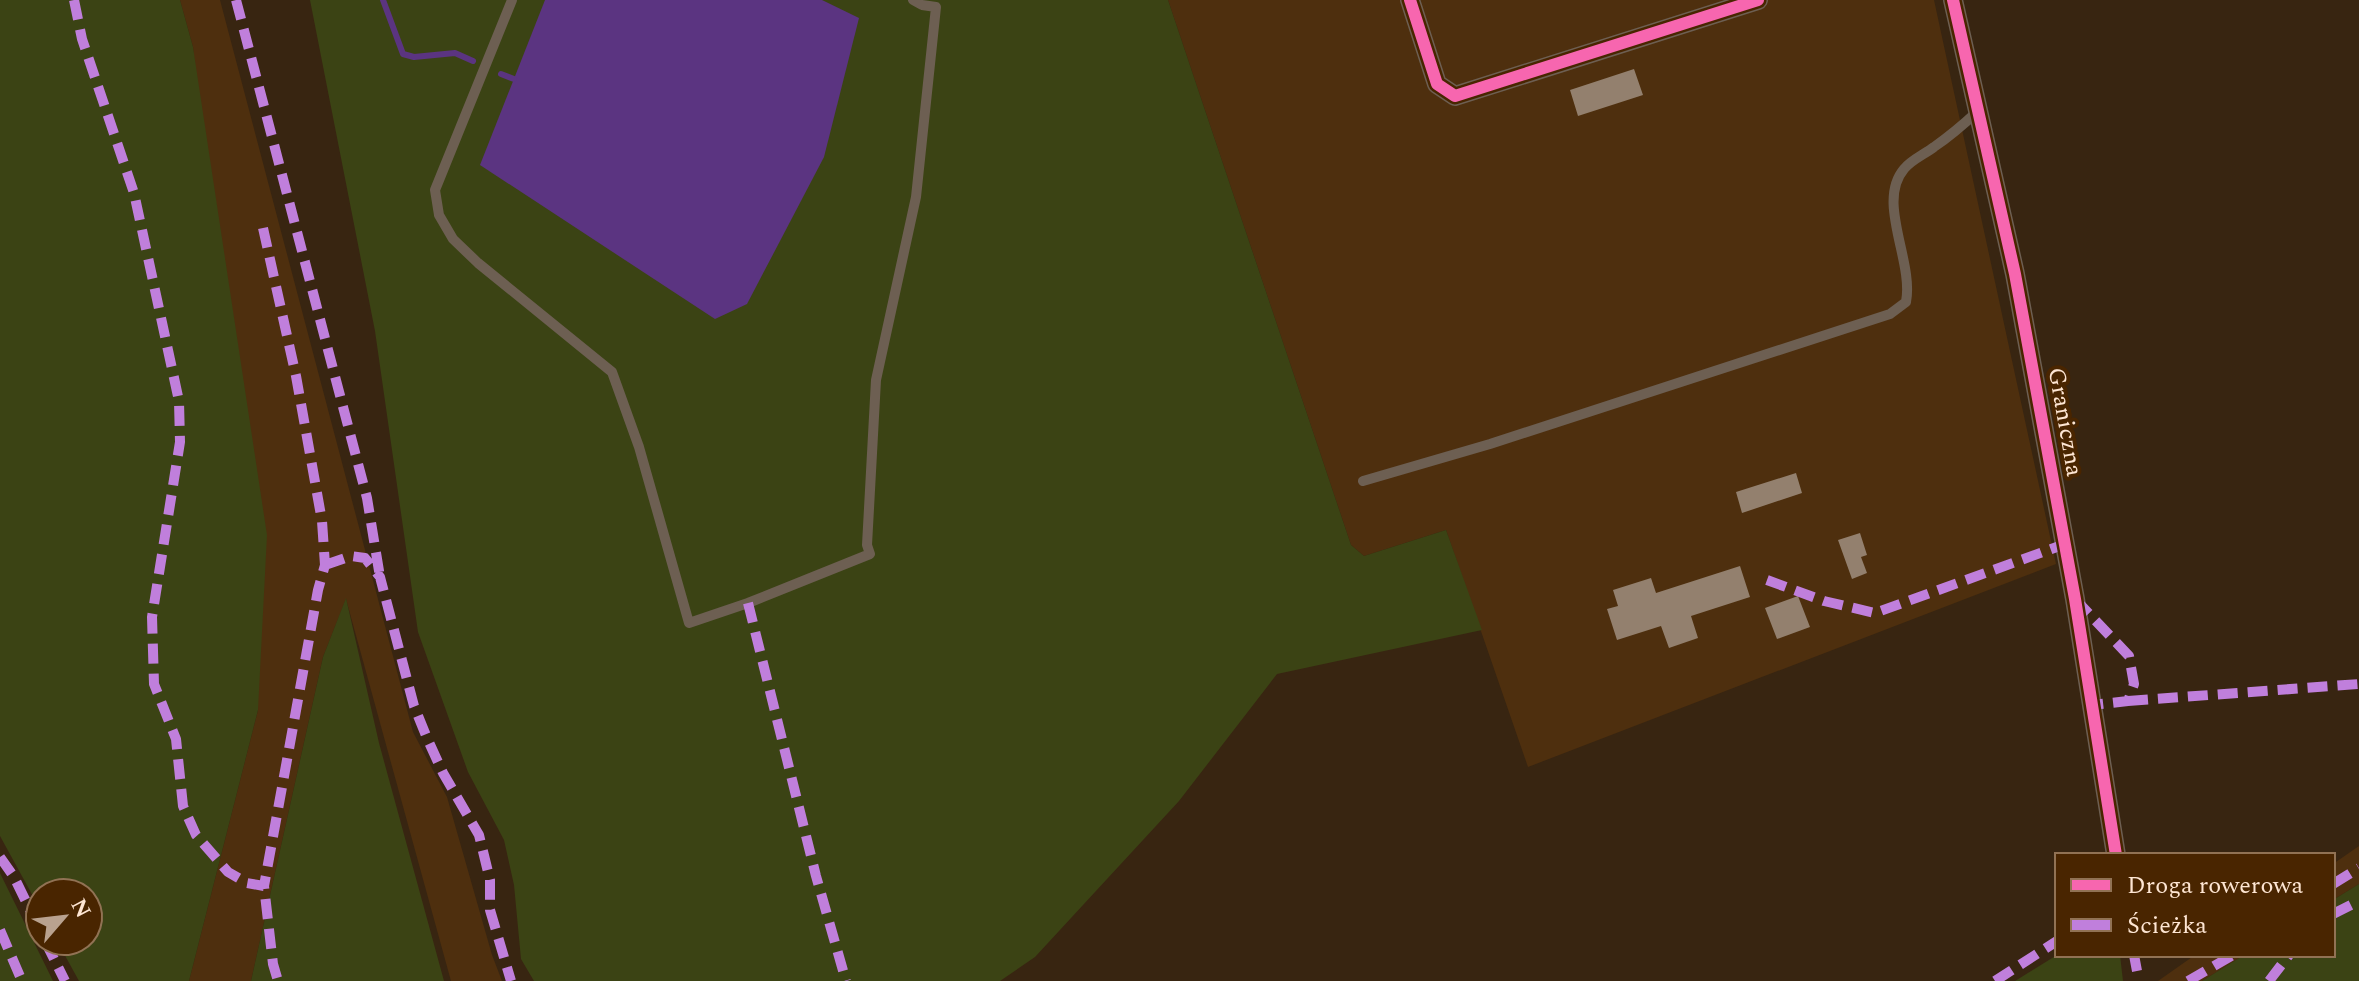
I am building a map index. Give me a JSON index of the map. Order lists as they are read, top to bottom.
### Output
{
  "streets": {
    "street": ["Graniczna"]
  },
  "legend": ["Droga rowerowa", "Ścieżka"],
  "north": "top right"
}
